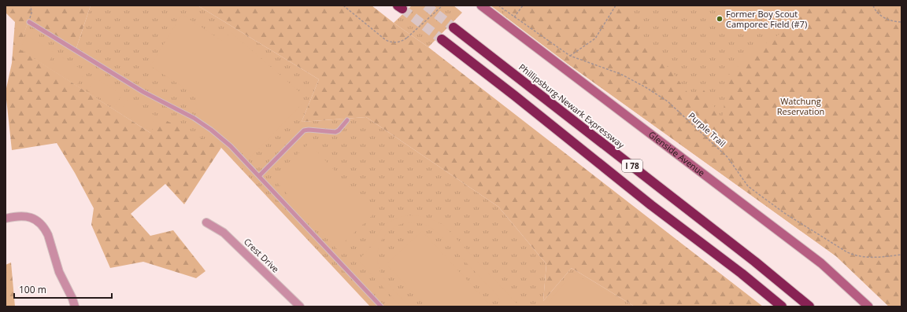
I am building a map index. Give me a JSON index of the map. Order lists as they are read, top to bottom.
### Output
{
  "streets": {
    "highway": ["Phillipsburg-Newark Expressway", "I 78"],
    "main road": ["Glenside Avenue"],
    "street": ["Crest Drive"],
    "path": ["Purple Trail"]
  },
  "parks": ["Watchung Reservation"],
  "places": ["Former Boy Scout Camporee Field (#7)"],
  "scale_bar": "100 m"
}
